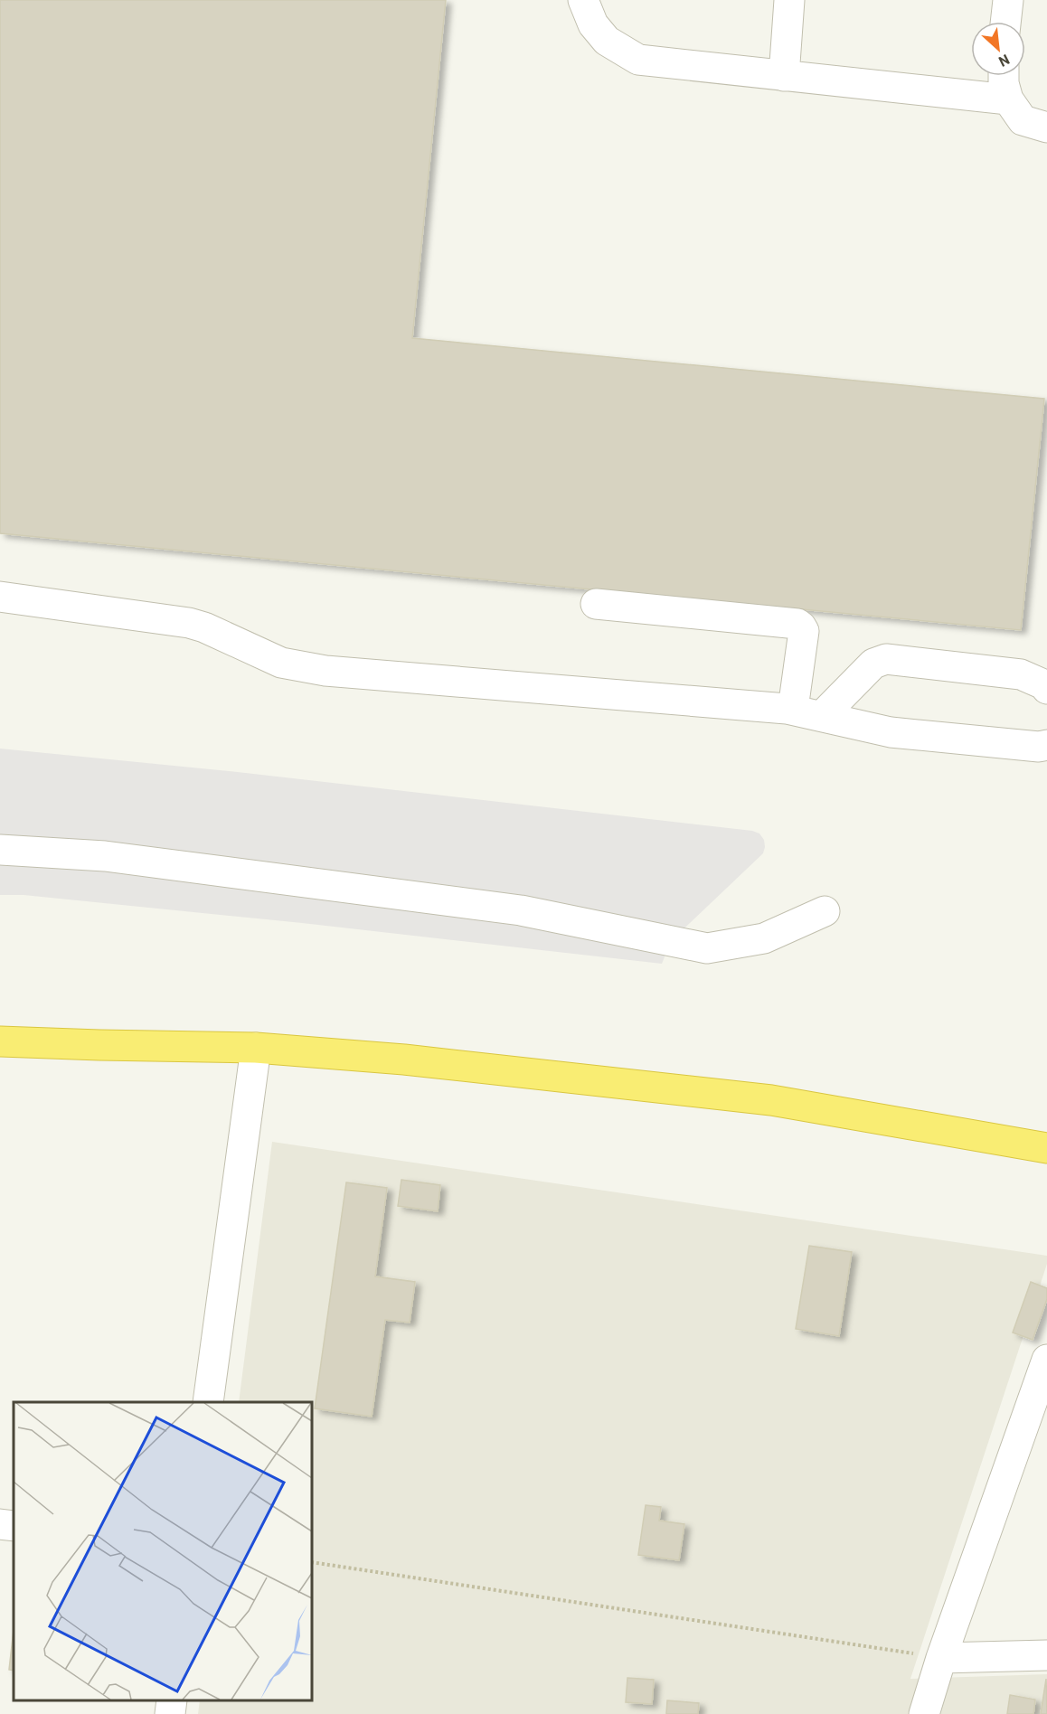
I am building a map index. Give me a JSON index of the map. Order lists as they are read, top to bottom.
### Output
{
  "north": "bottom right"
}
